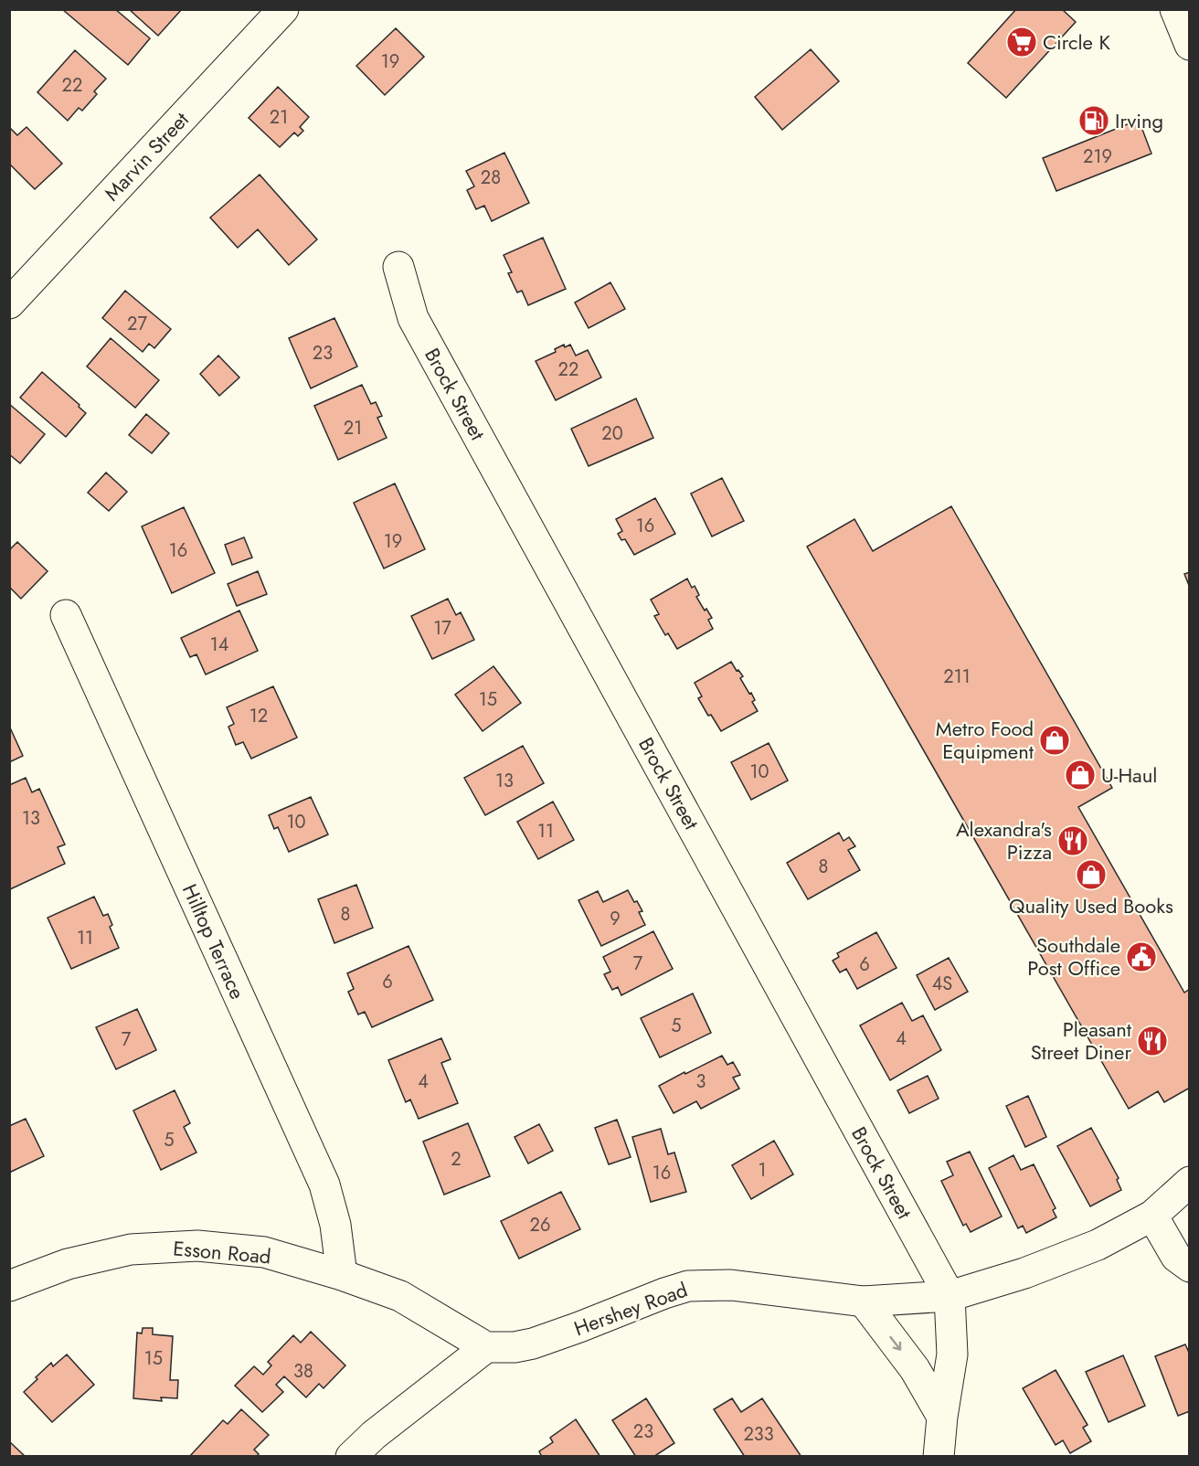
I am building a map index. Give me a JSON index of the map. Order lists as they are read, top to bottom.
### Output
{
  "streets": {
    "street": [
      "Marvin Street",
      "Brock Street",
      "Hilltop Terrace",
      "Esson Road",
      "Hershey Road"
    ]
  },
  "crossings": [
    ["Brock Street", "Hershey Road"],
    ["Hilltop Terrace", "Esson Road"],
    ["Esson Road", "Hershey Road"]
  ],
  "places": {
    "supermarket": ["Circle K"],
    "fuel station": ["Irving"],
    "shop": ["Metro Food Equipment", "U-Haul", "Quality Used Books"],
    "restaurant": ["Alexandra's Pizza", "Pleasant Street Diner"],
    "public building": ["Southdale Post Office"]
  },
  "house_numbers": [
    "19",
    "22",
    "21",
    "219",
    "28",
    "27",
    "23",
    "22",
    "21",
    "20",
    "16",
    "19",
    "16",
    "17",
    "14",
    "211",
    "15",
    "12",
    "10",
    "13",
    "13",
    "10",
    "11",
    "8",
    "8",
    "9",
    "11",
    "7",
    "6",
    "6",
    "4S",
    "5",
    "4",
    "7",
    "4",
    "3",
    "5",
    "2",
    "1",
    "16",
    "26",
    "15",
    "38",
    "23",
    "233"
  ]
}
